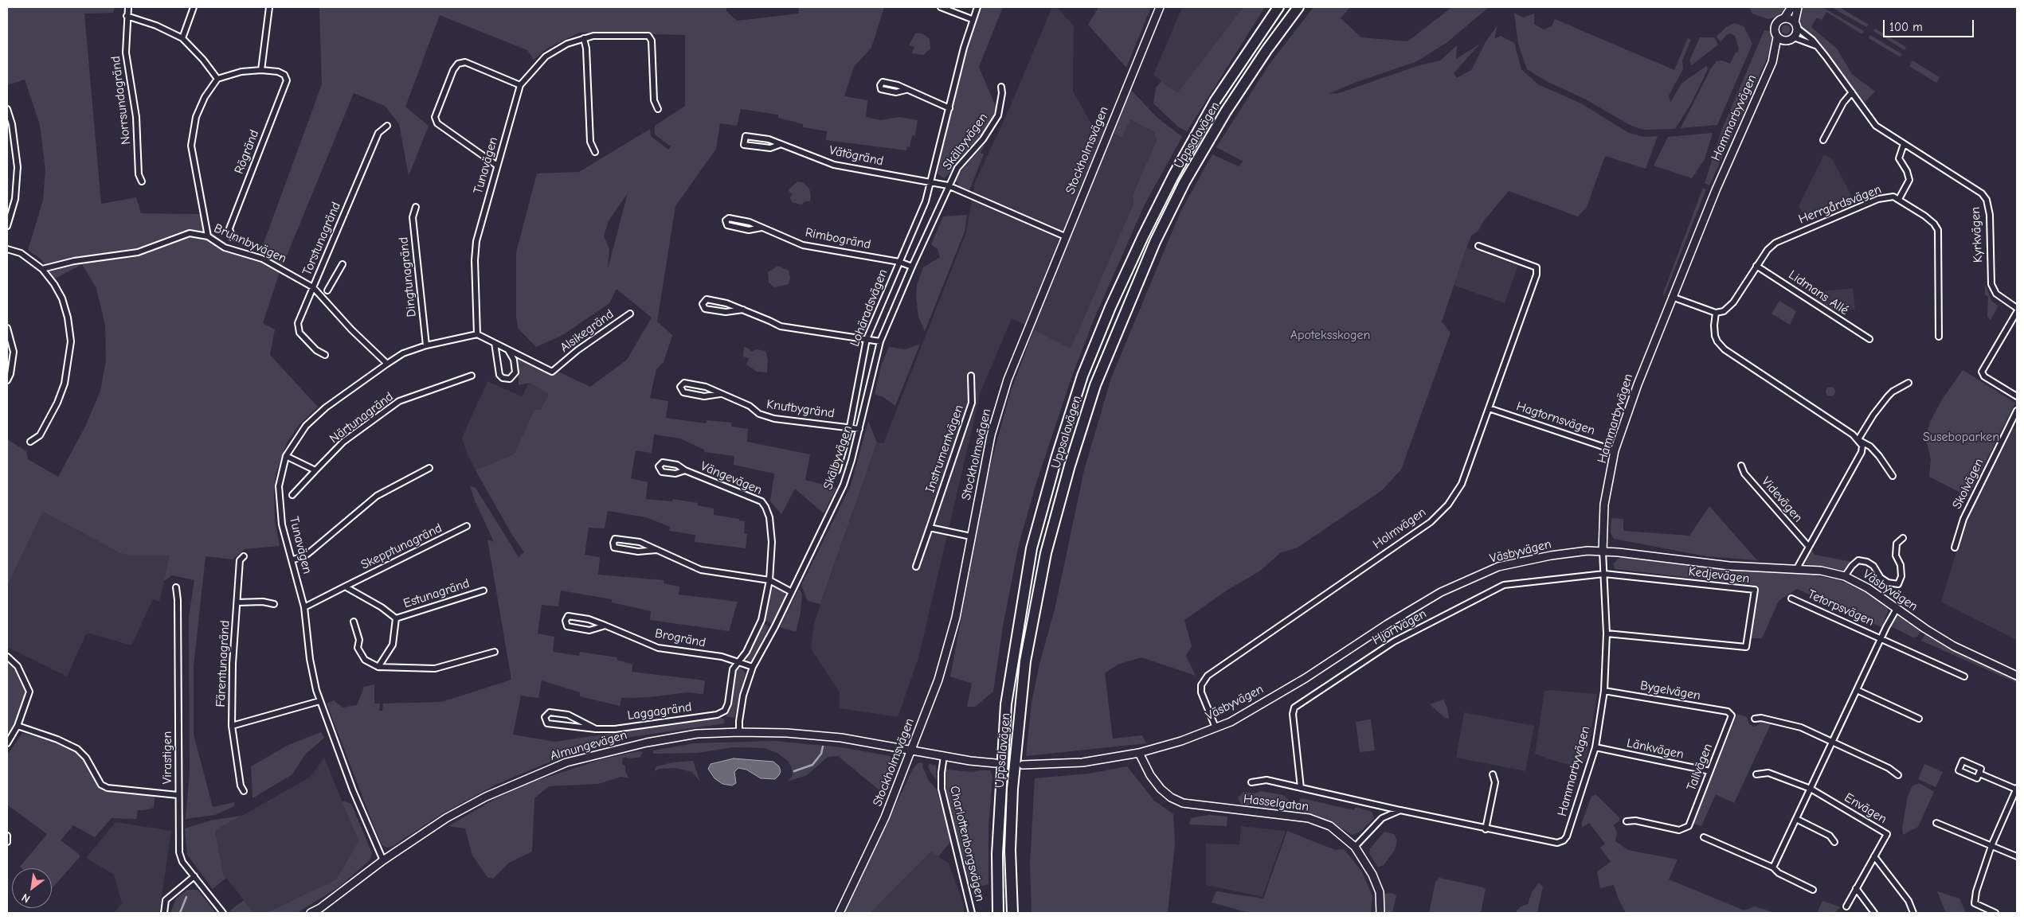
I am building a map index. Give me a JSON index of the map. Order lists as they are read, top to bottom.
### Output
{
  "streets": {
    "highway": ["Uppsalavägen"],
    "street": [
      "Norrsundagränd",
      "Hammarbyvägen",
      "Skälbyvägen",
      "Stockholmsvägen",
      "Rögränd",
      "Vätögränd",
      "Tunavägen",
      "Herrgårdsvägen",
      "Kyrkvägen",
      "Torstunagränd",
      "Rimbogränd",
      "Brunnbyvägen",
      "Dingtunagränd",
      "Lidmans Allé",
      "Lohäradsvägen",
      "Alsikegränd",
      "Knutbygränd",
      "Närtunagränd",
      "Hagtornsvägen",
      "Instrumentvägen",
      "Vängevägen",
      "Skolvägen",
      "Videvägen",
      "Holmvägen",
      "Skepptunagränd",
      "Väsbyvägen",
      "Kedjevägen",
      "Estunagränd",
      "Tetorpsvägen",
      "Hjortvägen",
      "Brogränd",
      "Färentunagränd",
      "Bygelvägen",
      "Laggagränd",
      "Almungevägen",
      "Länkvägen",
      "Virastigen",
      "Tallvägen",
      "Hasselgatan",
      "Envägen",
      "Charlottenborgsvägen"
    ]
  },
  "crossings": [
    ["Hammarbyvägen", "Kyrkvägen"],
    ["Hammarbyvägen", "Hagtornsvägen"],
    ["Hammarbyvägen", "Väsbyvägen"],
    ["Hammarbyvägen", "Kedjevägen"],
    ["Hammarbyvägen", "Hjortvägen"],
    ["Hammarbyvägen", "Bygelvägen"],
    ["Hammarbyvägen", "Länkvägen"],
    ["Skälbyvägen", "Stockholmsvägen"],
    ["Skälbyvägen", "Rimbogränd"],
    ["Skälbyvägen", "Knutbygränd"],
    ["Skälbyvägen", "Brogränd"],
    ["Skälbyvägen", "Almungevägen"],
    ["Stockholmsvägen", "Almungevägen"],
    ["Vätögränd", "Lohäradsvägen"],
    ["Tunavägen", "Brunnbyvägen"],
    ["Tunavägen", "Dingtunagränd"],
    ["Tunavägen", "Skepptunagränd"],
    ["Tunavägen", "Färentunagränd"],
    ["Tunavägen", "Almungevägen"],
    ["Herrgårdsvägen", "Lidmans Allé"],
    ["Torstunagränd", "Brunnbyvägen"],
    ["Rimbogränd", "Lohäradsvägen"],
    ["Lohäradsvägen", "Knutbygränd"],
    ["Hagtornsvägen", "Holmvägen"],
    ["Vängevägen", "Brogränd"],
    ["Vängevägen", "Laggagränd"],
    ["Holmvägen", "Väsbyvägen"],
    ["Väsbyvägen", "Tetorpsvägen"],
    ["Väsbyvägen", "Hasselgatan"],
    ["Kedjevägen", "Hjortvägen"],
    ["Tetorpsvägen", "Envägen"],
    ["Bygelvägen", "Tallvägen"],
    ["Länkvägen", "Tallvägen"]
  ],
  "parks": ["Apoteksskogen", "Suseboparken"],
  "scale_bar": "100 m",
  "north": "bottom left"
}
